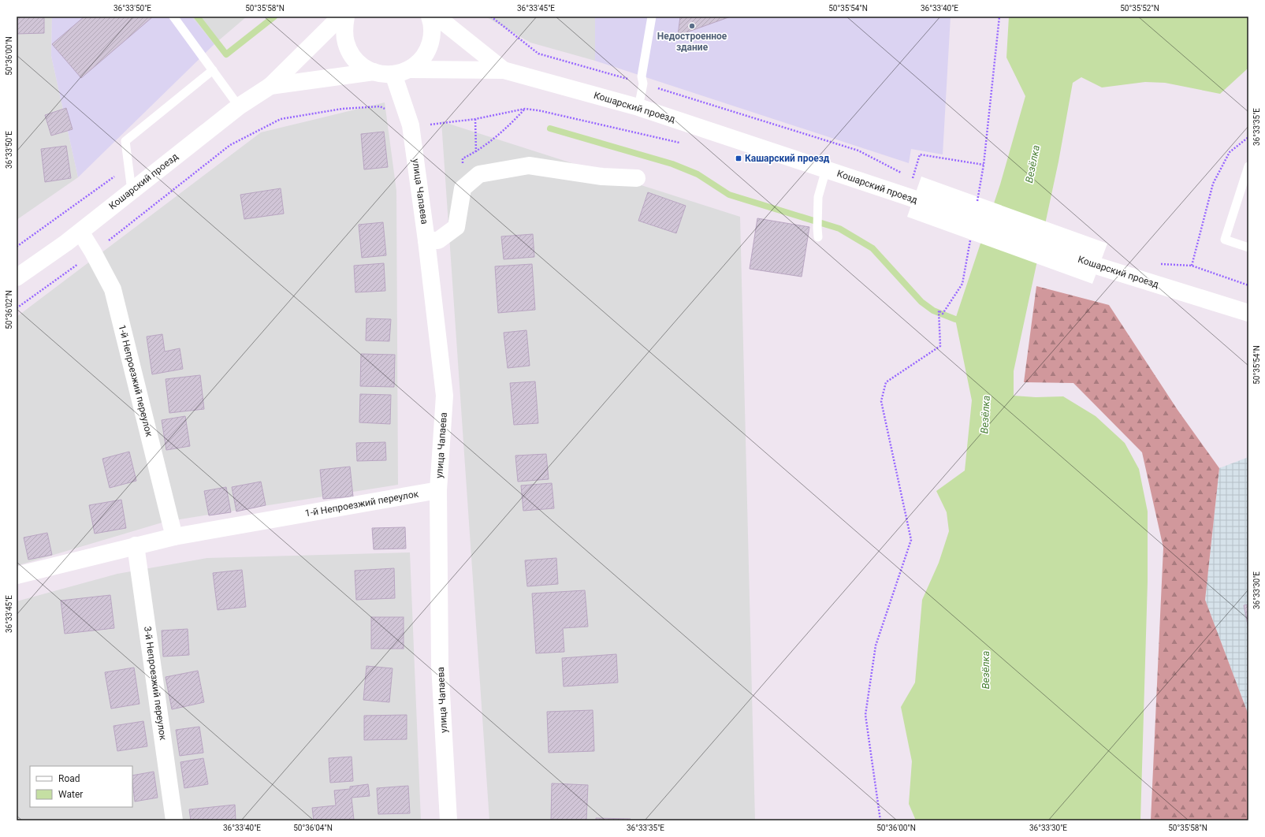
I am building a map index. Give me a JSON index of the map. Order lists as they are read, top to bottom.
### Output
{
  "streets": {
    "street": [
      "Кошарский проезд",
      "улица Чапаева",
      "1-й Непроезжий переулок",
      "3-й Непроезжий переулок"
    ]
  },
  "crossings": [
    ["Кошарский проезд", "1-й Непроезжий переулок"],
    ["улица Чапаева", "1-й Непроезжий переулок"],
    ["1-й Непроезжий переулок", "3-й Непроезжий переулок"]
  ],
  "water": ["Везёлка"],
  "places": {
    "other": ["Недостроенное здание"],
    "transit": ["Кашарский проезд"]
  },
  "legend": ["Road", "Water"],
  "coordinates": [
    "36°33'50\"E",
    "50°35'58\"N",
    "36°33'45\"E",
    "50°35'54\"N",
    "36°33'40\"E",
    "50°35'52\"N",
    "50°36'00\"N",
    "36°33'35\"E",
    "50°36'02\"N",
    "36°33'30\"E",
    "50°36'04\"N"
  ]
}
